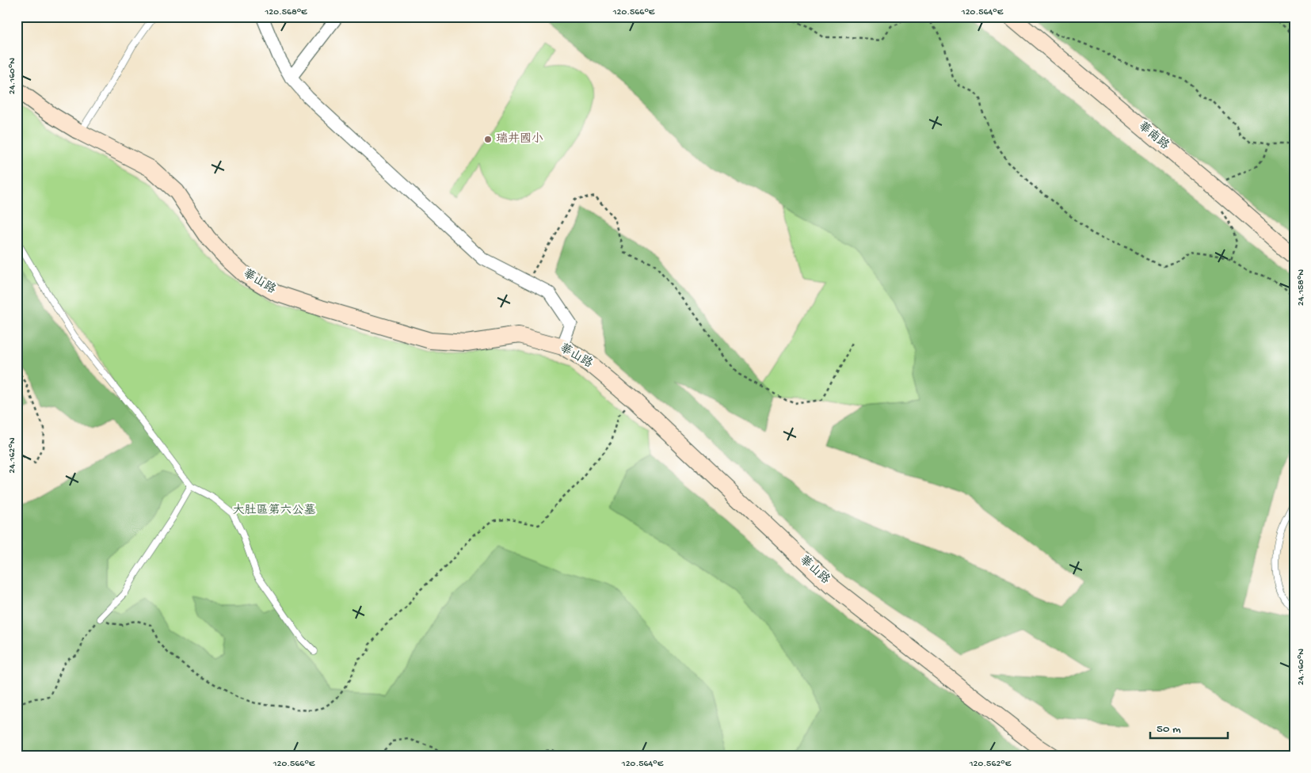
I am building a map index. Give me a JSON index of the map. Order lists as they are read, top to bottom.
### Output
{
  "streets": {
    "street": ["華南路", "華山路"]
  },
  "parks": ["大肚區第六公墓"],
  "places": ["瑞井國小"],
  "scale_bar": "50 m",
  "coordinates": [
    "120.568°E",
    "120.566°E",
    "120.564°E",
    "24.160°N",
    "24.158°N",
    "24.162°N",
    "120.562°E"
  ]
}
